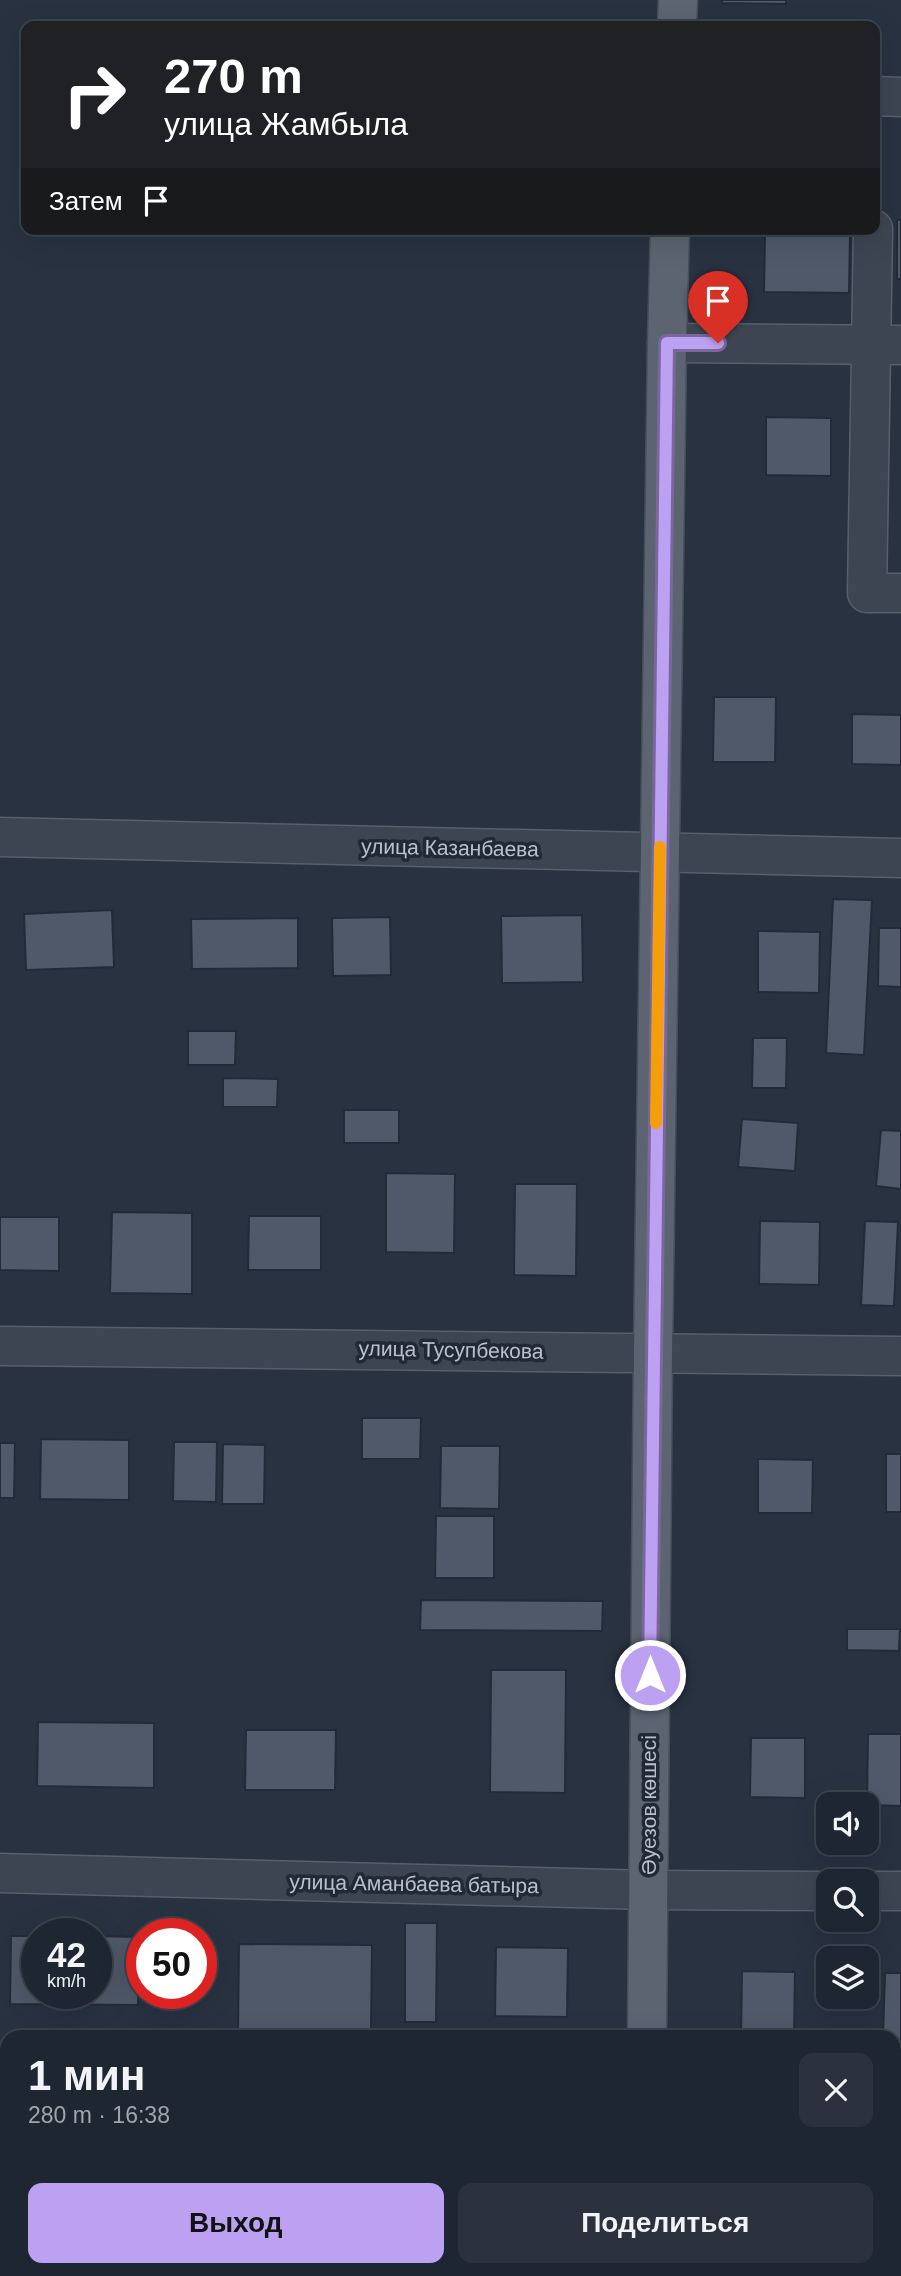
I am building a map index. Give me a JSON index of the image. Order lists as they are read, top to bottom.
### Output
{
  "streets": {
    "main road": ["Әуезов көшесі"],
    "street": ["улица Казанбаева", "улица Тусупбекова", "улица Аманбаева батыра"]
  },
  "crossings": [
    ["улица Казанбаева", "Әуезов көшесі"],
    ["улица Тусупбекова", "Әуезов көшесі"],
    ["Әуезов көшесі", "улица Аманбаева батыра"]
  ],
  "page": {
    "turn": ["270 m", "улица Жамбыла"],
    "then": "Затем",
    "speed": "42 km/h",
    "limit": "50",
    "heading": ["1 мин", "280 m · 16:38"],
    "buttons": ["Выход", "Поделиться"]
  }
}
